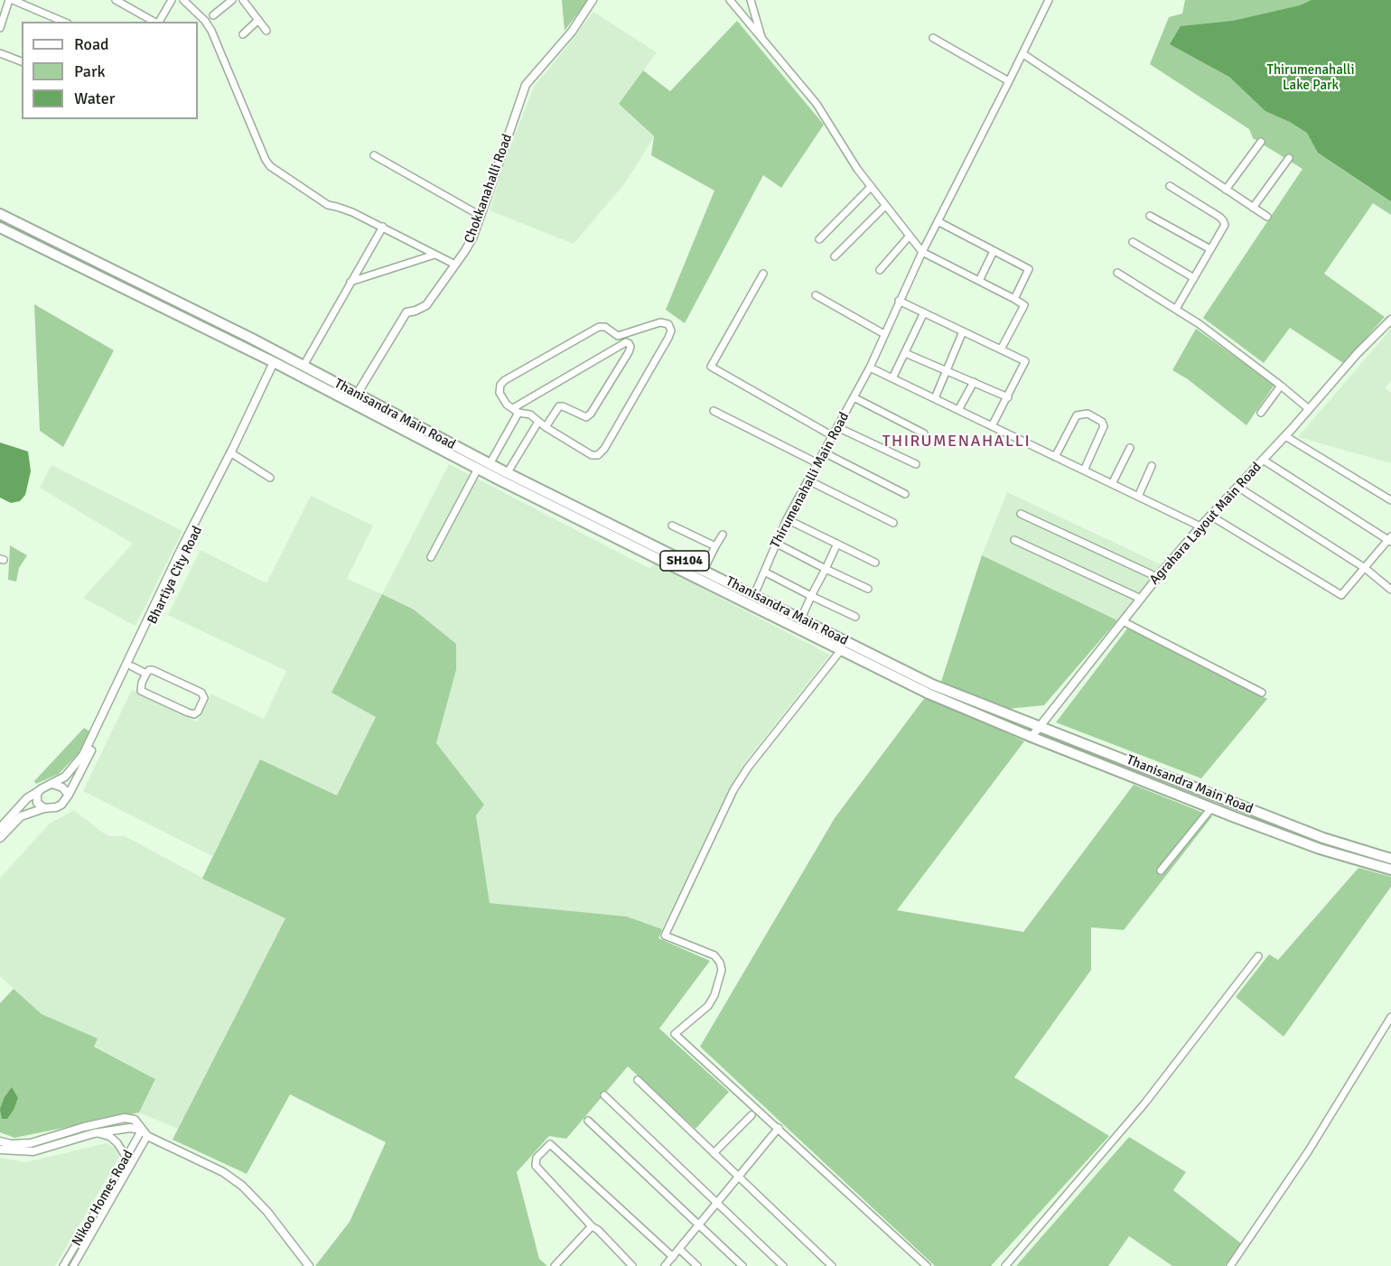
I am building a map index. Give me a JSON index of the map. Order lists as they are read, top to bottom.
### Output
{
  "streets": {
    "main road": ["Thanisandra Main Road", "SH104"],
    "street": [
      "Chokkanahalli Road",
      "Thirumenahalli Main Road",
      "Agrahara Layout Main Road",
      "Bhartiya City Road",
      "Nikoo Homes Road"
    ]
  },
  "crossings": [
    ["Chokkanahalli Road", "Thanisandra Main Road"],
    ["Thanisandra Main Road", "Thirumenahalli Main Road"],
    ["Thanisandra Main Road", "Agrahara Layout Main Road"],
    ["Thanisandra Main Road", "Bhartiya City Road"]
  ],
  "districts": ["THIRUMENAHALLI"],
  "parks": ["Thirumenahalli Lake Park"],
  "legend": ["Road", "Park", "Water"]
}
